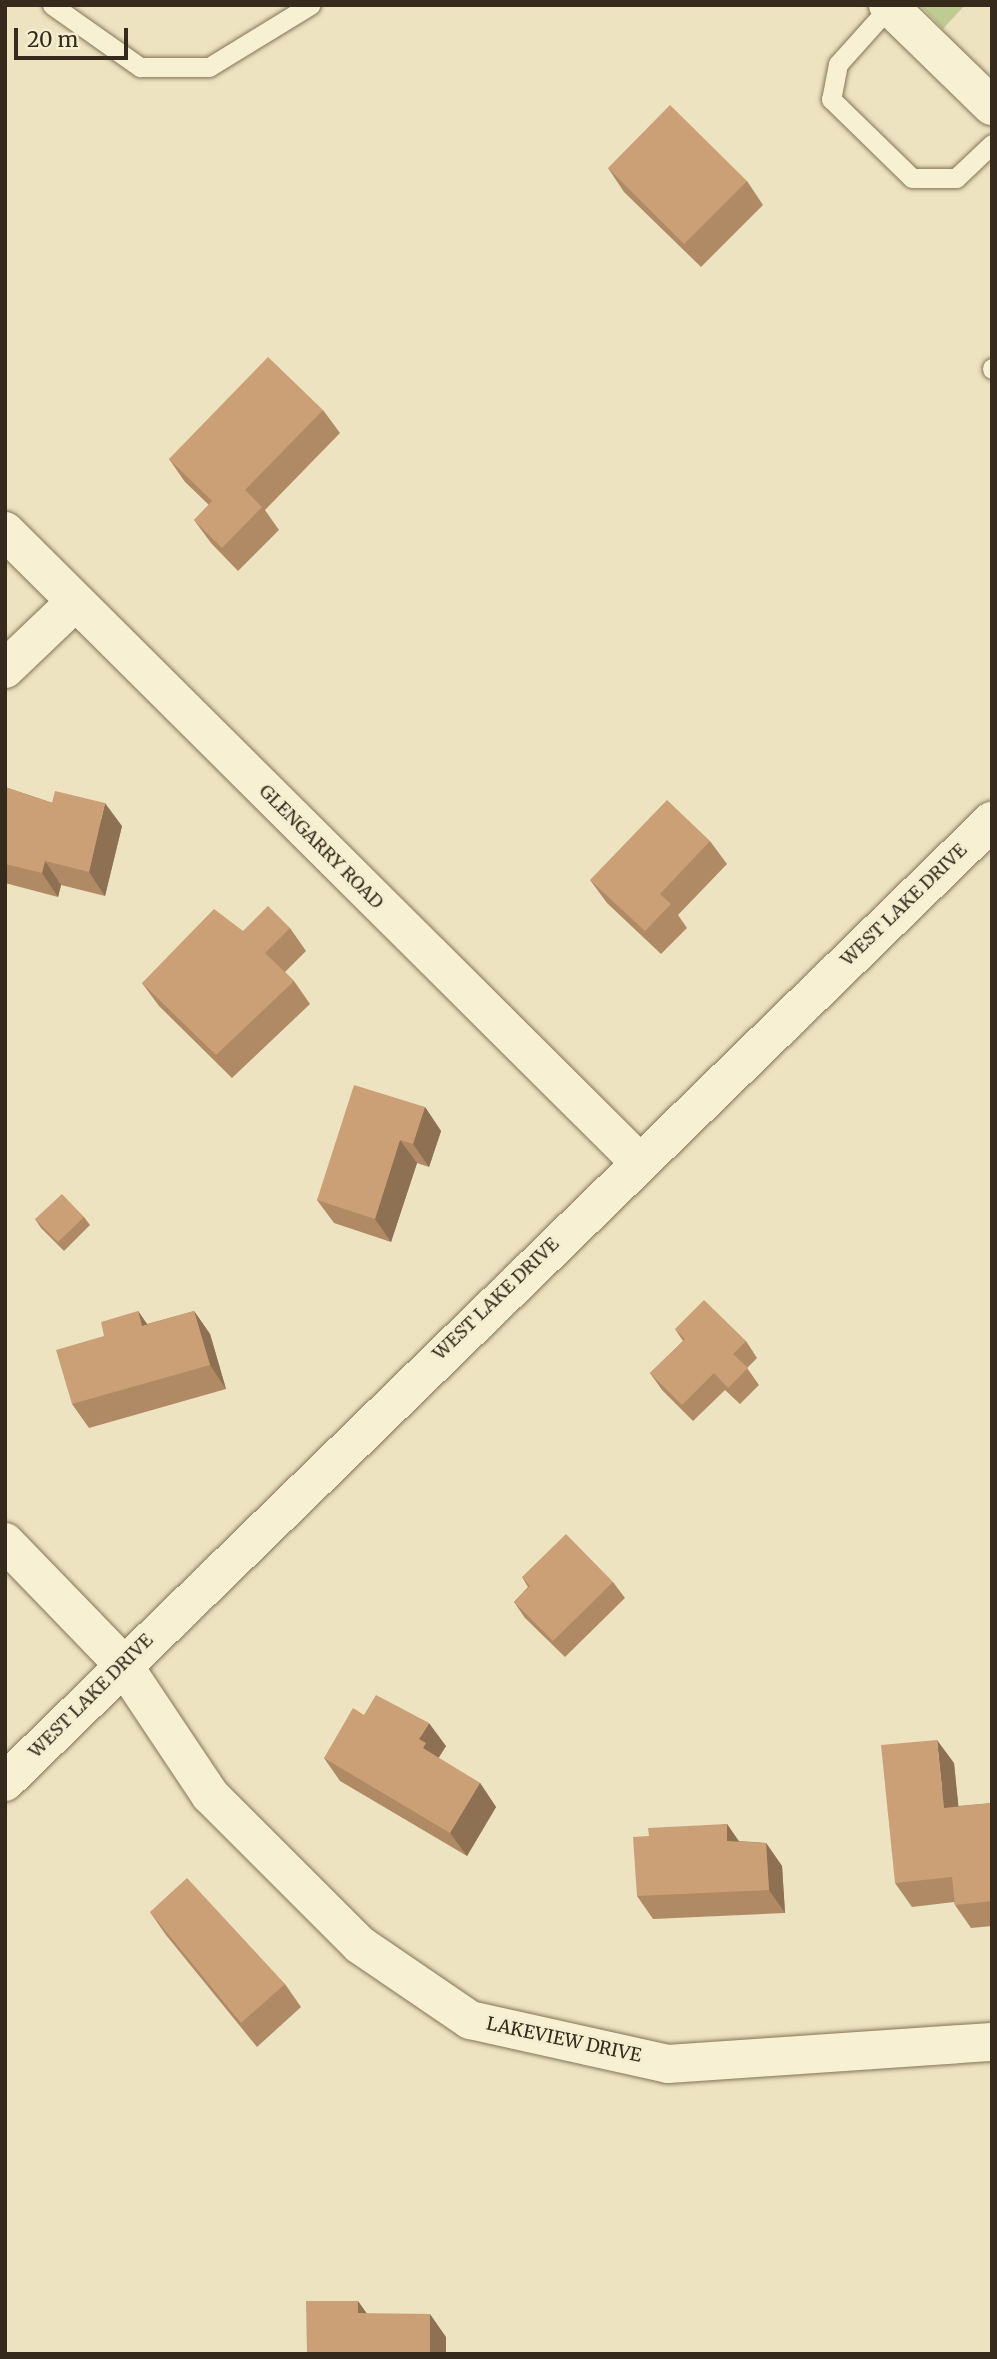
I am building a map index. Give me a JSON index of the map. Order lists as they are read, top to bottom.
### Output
{
  "streets": {
    "street": ["GLENGARRY ROAD", "WEST LAKE DRIVE", "LAKEVIEW DRIVE"]
  },
  "crossings": [
    ["GLENGARRY ROAD", "WEST LAKE DRIVE"],
    ["WEST LAKE DRIVE", "LAKEVIEW DRIVE"]
  ],
  "scale_bar": "20 m"
}
